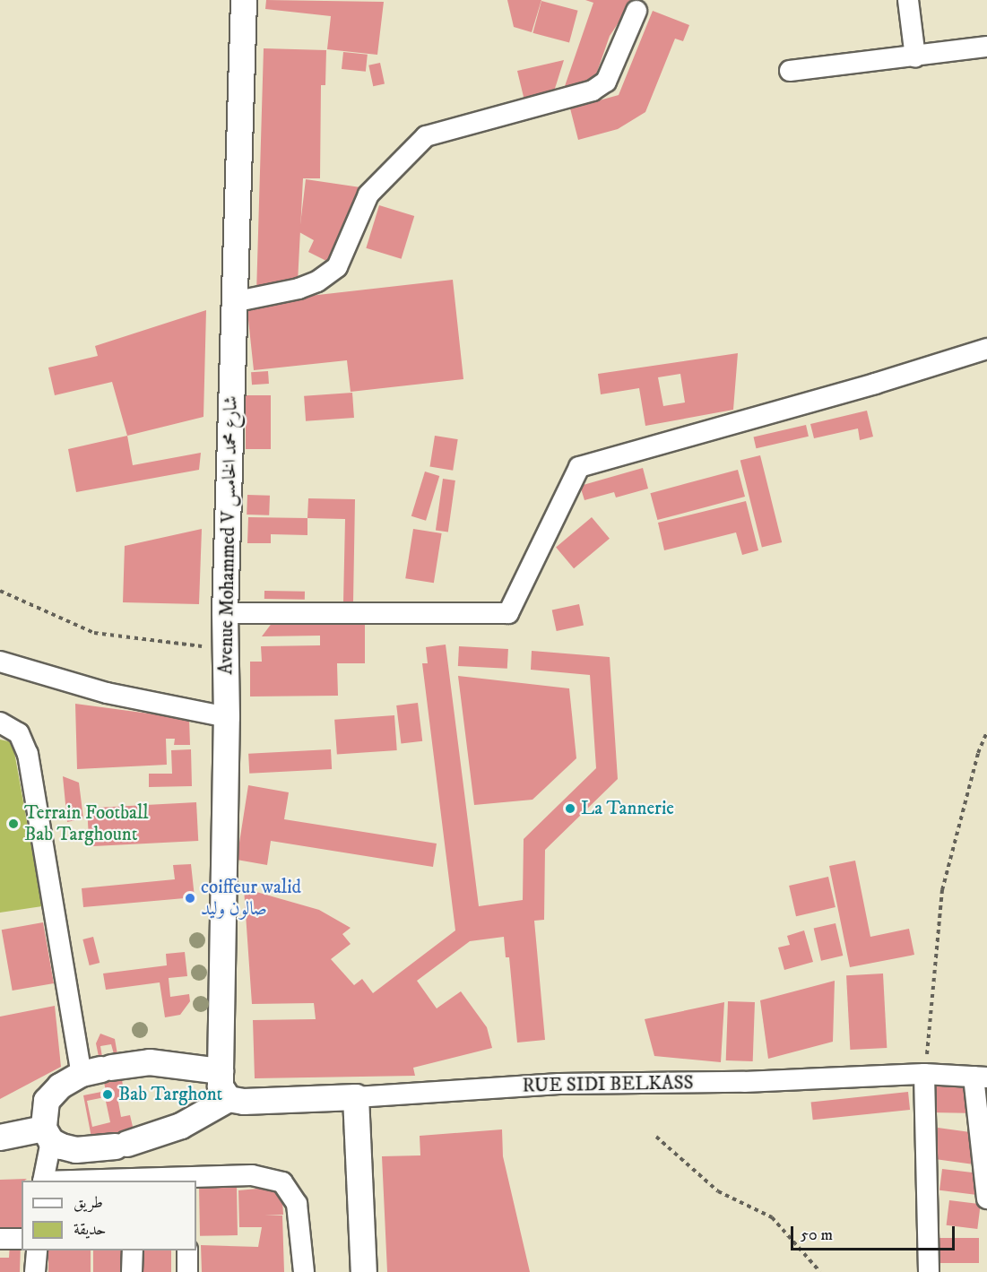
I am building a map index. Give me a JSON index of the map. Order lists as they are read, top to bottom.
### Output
{
  "streets": {
    "street": ["Avenue Mohammed V شارع محمد الخامس", "RUE SIDI BELKASS"]
  },
  "crossings": [
    ["Avenue Mohammed V شارع محمد الخامس", "RUE SIDI BELKASS"]
  ],
  "places": [
    "La Tannerie",
    "Terrain Football Bab Targhount",
    "coiffeur walid صالون وليد",
    "Bab Targhont"
  ],
  "legend": ["طريق", "حديقة"],
  "scale_bar": "50 m"
}
